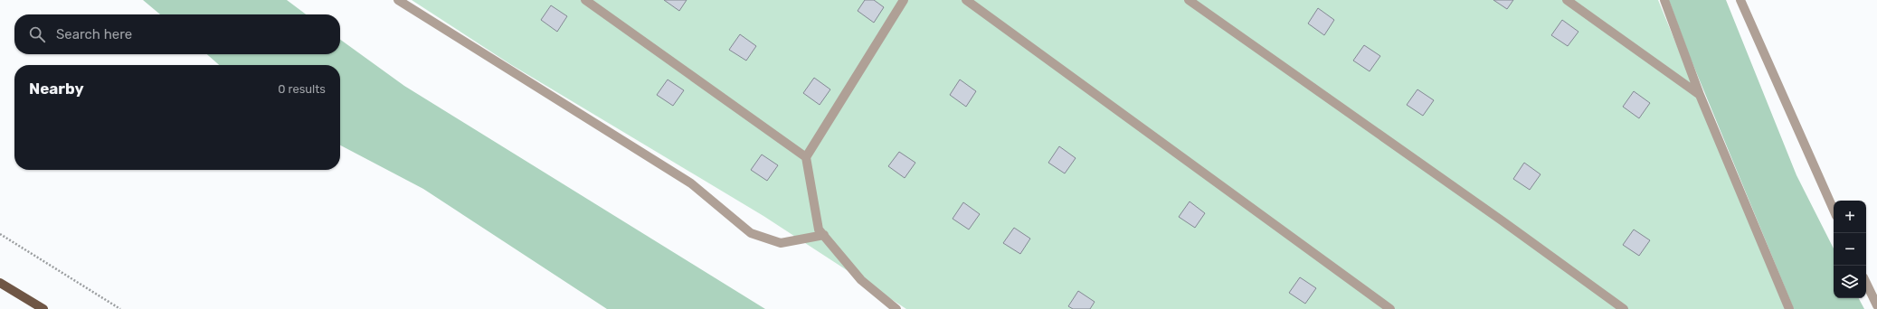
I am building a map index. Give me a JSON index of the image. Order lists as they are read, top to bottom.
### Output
{
  "page": {
    "search": "Search here",
    "heading": ["Nearby", "0 results"],
    "map_buttons": ["+", "−"]
  }
}
